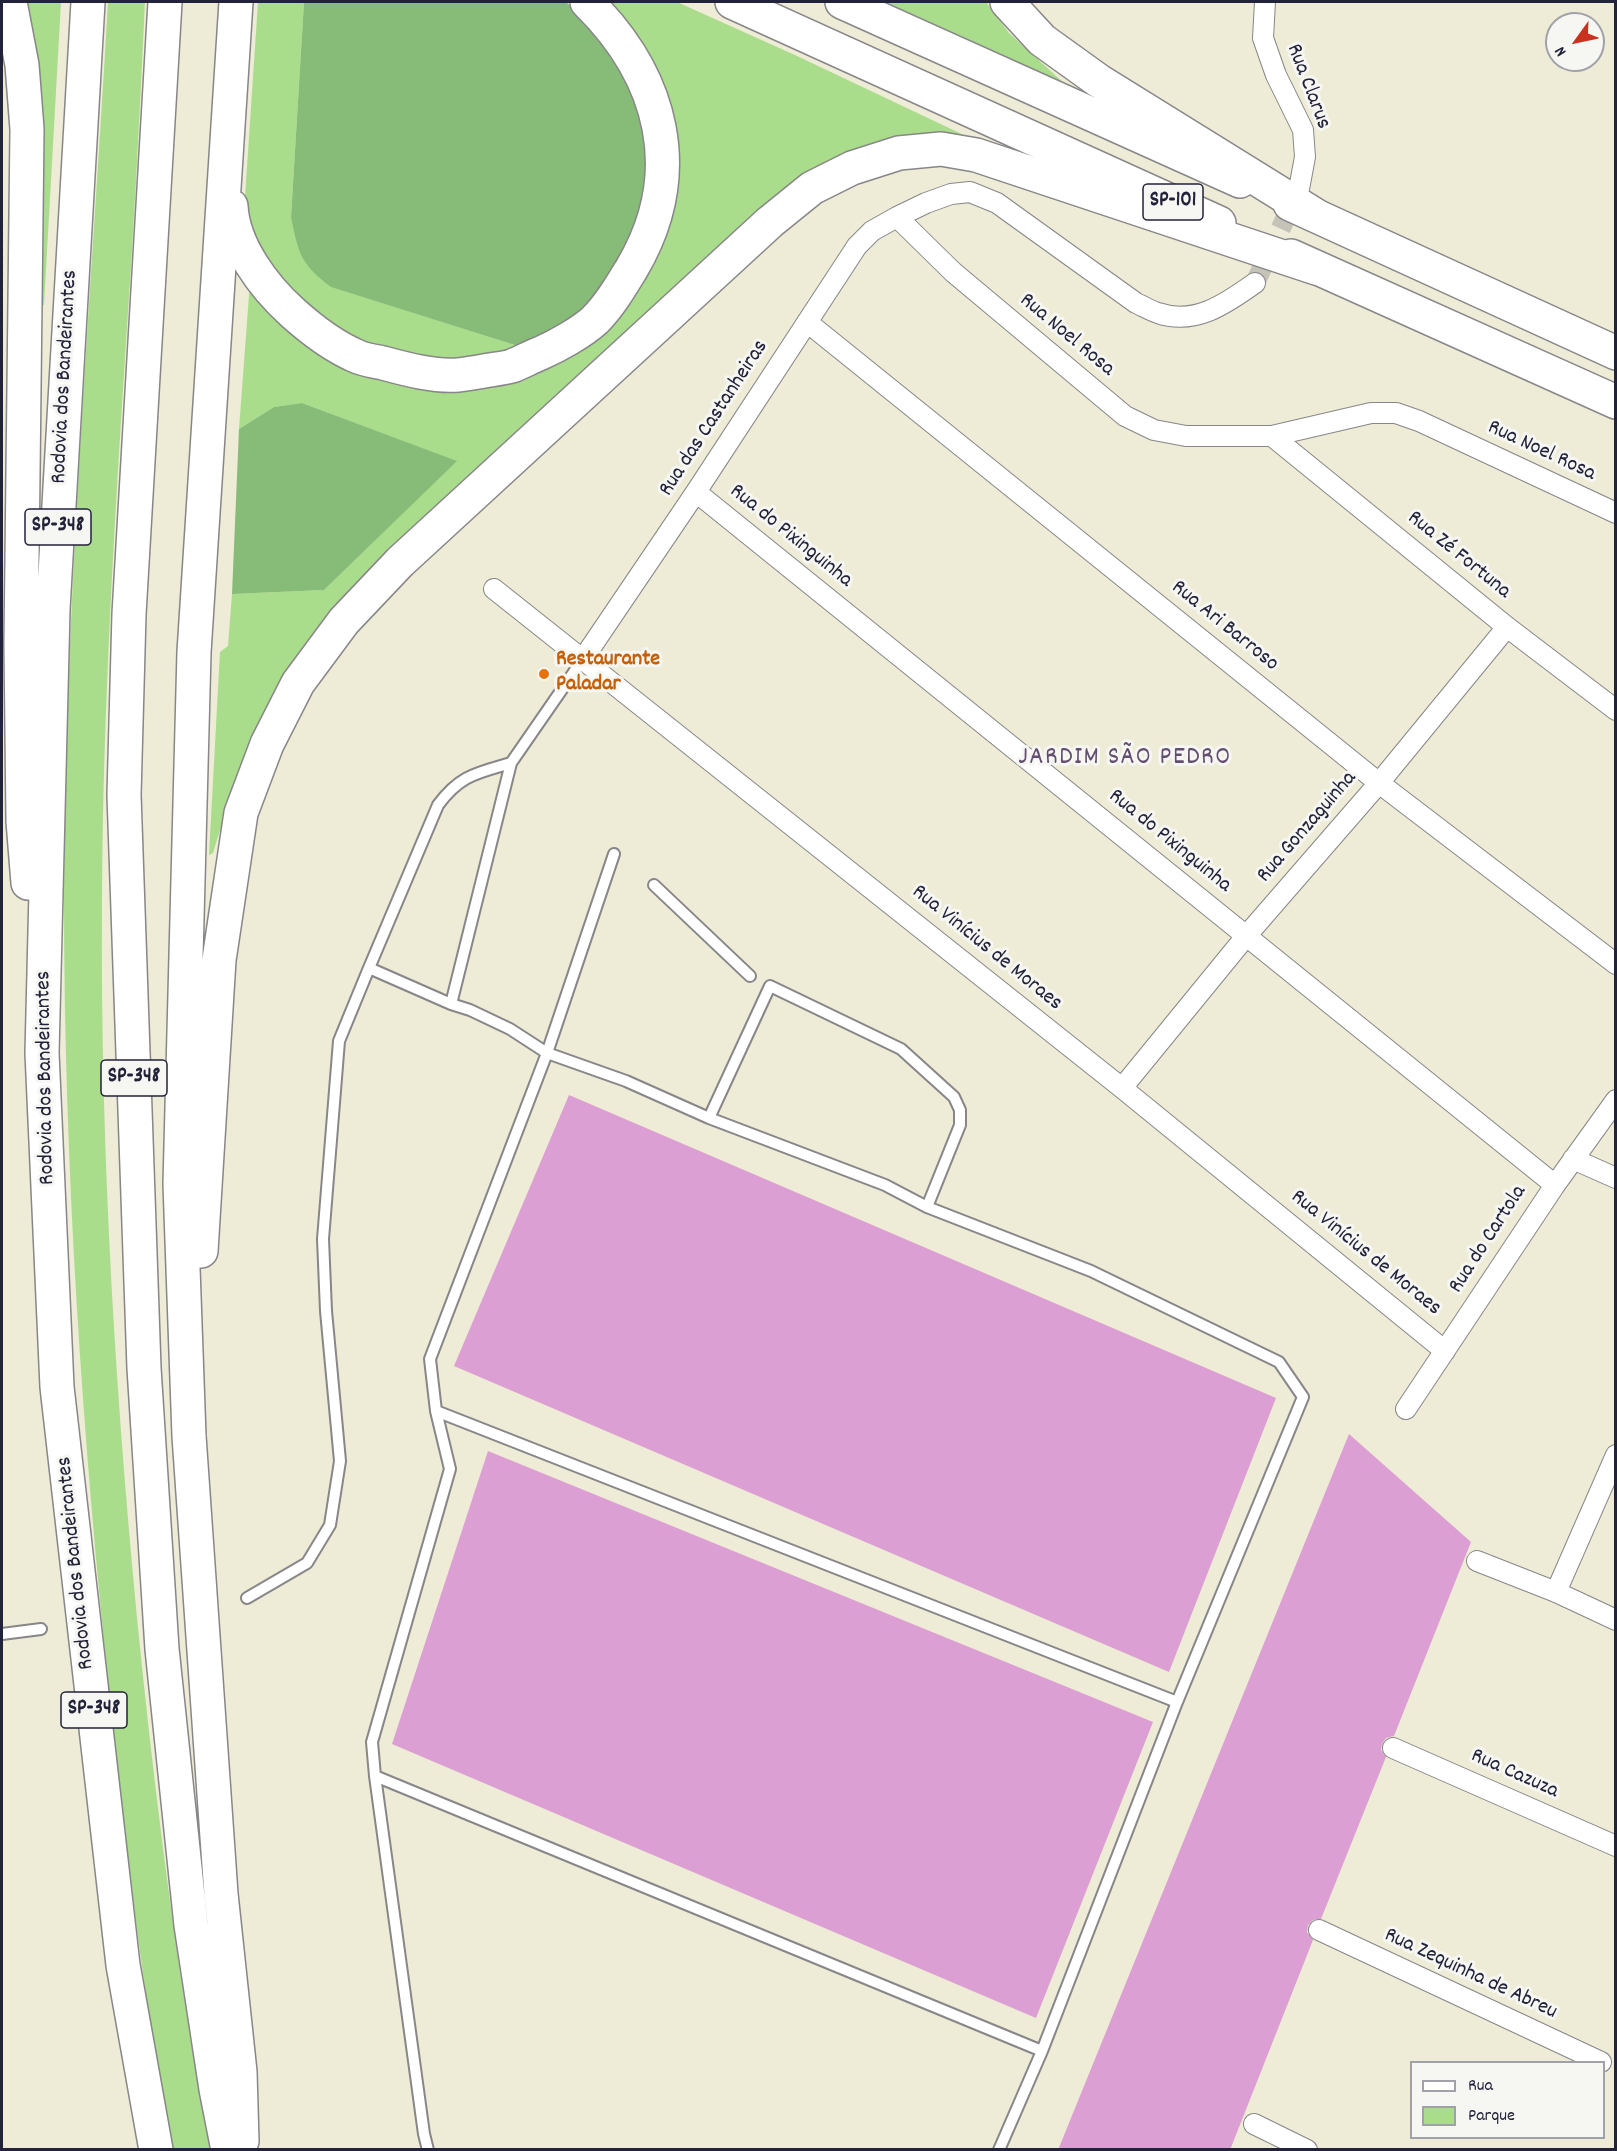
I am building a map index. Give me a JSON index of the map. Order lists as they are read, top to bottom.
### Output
{
  "streets": {
    "highway": ["SP-101", "Rodovia dos Bandeirantes", "SP-348"],
    "street": [
      "Rua Clarus",
      "Rua Noel Rosa",
      "Rua das Castanheiras",
      "Rua do Pixinguinha",
      "Rua Zé Fortuna",
      "Rua Ari Barroso",
      "Rua Gonzaguinha",
      "Rua Vinícius de Moraes",
      "Rua do Cartola",
      "Rua Cazuza",
      "Rua Zequinha de Abreu"
    ]
  },
  "crossings": [
    ["Rua Clarus", "SP-101"],
    ["Rua Noel Rosa", "Rua das Castanheiras"],
    ["Rua Noel Rosa", "Rua Zé Fortuna"],
    ["Rua das Castanheiras", "Rua do Pixinguinha"],
    ["Rua das Castanheiras", "Rua Ari Barroso"],
    ["Rua das Castanheiras", "Rua Vinícius de Moraes"],
    ["Rua do Pixinguinha", "Rua Gonzaguinha"],
    ["Rua do Pixinguinha", "Rua do Cartola"],
    ["Rua Zé Fortuna", "Rua Gonzaguinha"],
    ["Rua Ari Barroso", "Rua Gonzaguinha"],
    ["Rua Gonzaguinha", "Rua Vinícius de Moraes"],
    ["Rua Vinícius de Moraes", "Rua do Cartola"]
  ],
  "districts": ["JARDIM SÃO PEDRO"],
  "places": ["Restaurante Paladar"],
  "legend": ["Rua", "Parque"],
  "north": "bottom left"
}
